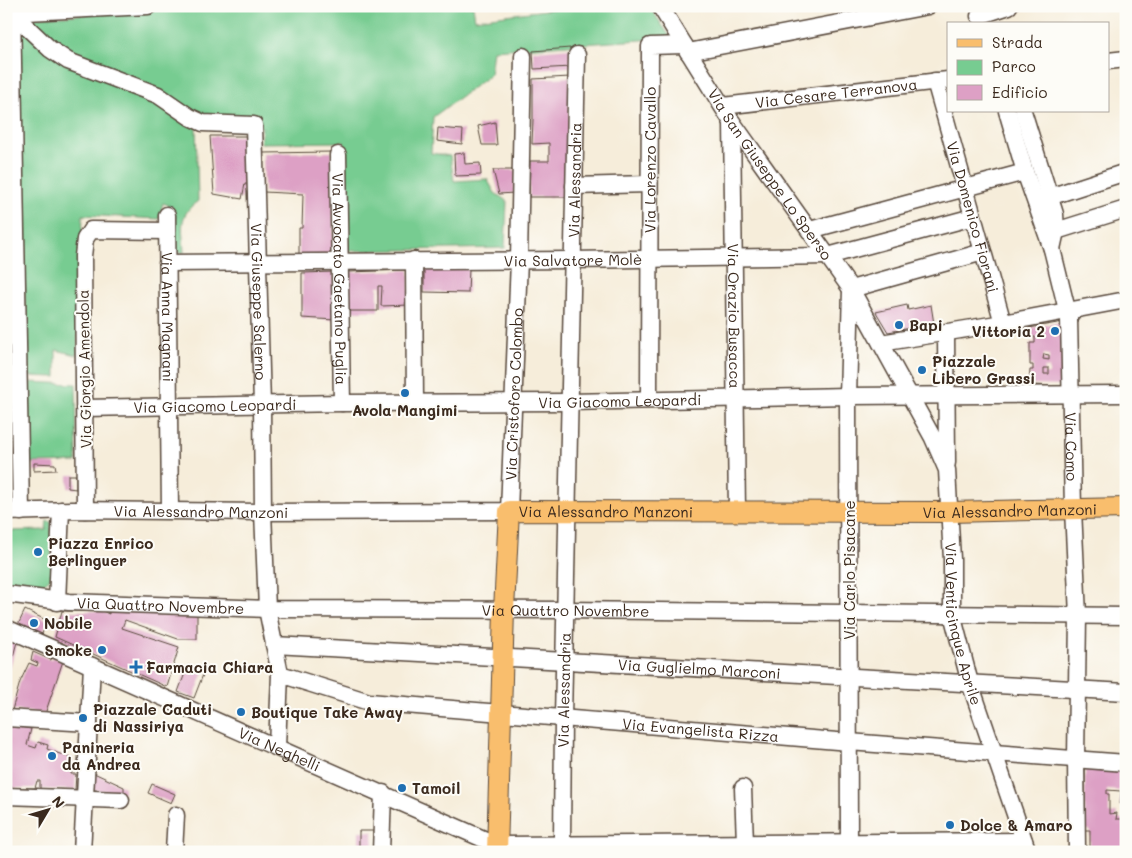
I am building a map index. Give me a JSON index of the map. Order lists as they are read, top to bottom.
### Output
{
  "streets": {
    "main road": ["Via Cristoforo Colombo", "Via Alessandro Manzoni"],
    "street": [
      "Via Cesare Terranova",
      "Via Lorenzo Cavallo",
      "Via San Giuseppe Lo Sperso",
      "Via Alessandria",
      "Via Domenico Fiorani",
      "Via Salvatore Molè",
      "Via Avvocato Gaetano Puglia",
      "Via Giuseppe Salerno",
      "Via Orazio Busacca",
      "Via Anna Magnani",
      "Via Giorgio Amendola",
      "Via Giacomo Leopardi",
      "Via Como",
      "Via Carlo Pisacane",
      "Via Quattro Novembre",
      "Via Venticinque Aprile",
      "Via Guglielmo Marconi",
      "Via Evangelista Rizza",
      "Via Neghelli"
    ]
  },
  "crossings": [
    ["Via Cesare Terranova", "Via San Giuseppe Lo Sperso"],
    ["Via Cesare Terranova", "Via Domenico Fiorani"],
    ["Via Lorenzo Cavallo", "Via San Giuseppe Lo Sperso"],
    ["Via Lorenzo Cavallo", "Via Salvatore Molè"],
    ["Via Lorenzo Cavallo", "Via Giacomo Leopardi"],
    ["Via San Giuseppe Lo Sperso", "Via Salvatore Molè"],
    ["Via San Giuseppe Lo Sperso", "Via Orazio Busacca"],
    ["Via San Giuseppe Lo Sperso", "Via Giacomo Leopardi"],
    ["Via San Giuseppe Lo Sperso", "Via Carlo Pisacane"],
    ["Via San Giuseppe Lo Sperso", "Via Venticinque Aprile"],
    ["Via Alessandria", "Via Salvatore Molè"],
    ["Via Alessandria", "Via Giacomo Leopardi"],
    ["Via Alessandria", "Via Alessandro Manzoni"],
    ["Via Alessandria", "Via Quattro Novembre"],
    ["Via Alessandria", "Via Guglielmo Marconi"],
    ["Via Alessandria", "Via Evangelista Rizza"],
    ["Via Domenico Fiorani", "Via Salvatore Molè"],
    ["Via Salvatore Molè", "Via Avvocato Gaetano Puglia"],
    ["Via Salvatore Molè", "Via Giuseppe Salerno"],
    ["Via Salvatore Molè", "Via Orazio Busacca"],
    ["Via Salvatore Molè", "Via Anna Magnani"],
    ["Via Salvatore Molè", "Via Cristoforo Colombo"],
    ["Via Avvocato Gaetano Puglia", "Via Giacomo Leopardi"],
    ["Via Giuseppe Salerno", "Via Giacomo Leopardi"],
    ["Via Giuseppe Salerno", "Via Alessandro Manzoni"],
    ["Via Giuseppe Salerno", "Via Quattro Novembre"],
    ["Via Giuseppe Salerno", "Via Guglielmo Marconi"],
    ["Via Giuseppe Salerno", "Via Evangelista Rizza"],
    ["Via Giuseppe Salerno", "Via Neghelli"],
    ["Via Orazio Busacca", "Via Giacomo Leopardi"],
    ["Via Orazio Busacca", "Via Alessandro Manzoni"],
    ["Via Anna Magnani", "Via Giorgio Amendola"],
    ["Via Anna Magnani", "Via Giacomo Leopardi"],
    ["Via Anna Magnani", "Via Alessandro Manzoni"],
    ["Via Giorgio Amendola", "Via Giacomo Leopardi"],
    ["Via Giorgio Amendola", "Via Alessandro Manzoni"],
    ["Via Cristoforo Colombo", "Via Giacomo Leopardi"],
    ["Via Cristoforo Colombo", "Via Alessandro Manzoni"],
    ["Via Cristoforo Colombo", "Via Quattro Novembre"],
    ["Via Cristoforo Colombo", "Via Guglielmo Marconi"],
    ["Via Cristoforo Colombo", "Via Evangelista Rizza"],
    ["Via Cristoforo Colombo", "Via Neghelli"],
    ["Via Giacomo Leopardi", "Via Como"],
    ["Via Giacomo Leopardi", "Via Carlo Pisacane"],
    ["Via Giacomo Leopardi", "Via Venticinque Aprile"],
    ["Via Como", "Via Alessandro Manzoni"],
    ["Via Como", "Via Quattro Novembre"],
    ["Via Como", "Via Guglielmo Marconi"],
    ["Via Como", "Via Evangelista Rizza"],
    ["Via Alessandro Manzoni", "Via Carlo Pisacane"],
    ["Via Alessandro Manzoni", "Via Venticinque Aprile"],
    ["Via Carlo Pisacane", "Via Quattro Novembre"],
    ["Via Carlo Pisacane", "Via Guglielmo Marconi"],
    ["Via Carlo Pisacane", "Via Evangelista Rizza"],
    ["Via Quattro Novembre", "Via Venticinque Aprile"],
    ["Via Venticinque Aprile", "Via Guglielmo Marconi"],
    ["Via Venticinque Aprile", "Via Evangelista Rizza"]
  ],
  "places": {
    "other": [
      "Bapi",
      "Vittoria 2",
      "Piazzale Libero Grassi",
      "Avola Mangimi",
      "Piazza Enrico Berlinguer",
      "Nobile",
      "Smoke",
      "Boutique Take Away",
      "Piazzale Caduti di Nassiriya",
      "Panineria da Andrea",
      "Tamoil",
      "Dolce & Amaro"
    ],
    "health": ["Farmacia Chiara"]
  },
  "legend": ["Strada", "Parco", "Edificio"],
  "north": "top right"
}
